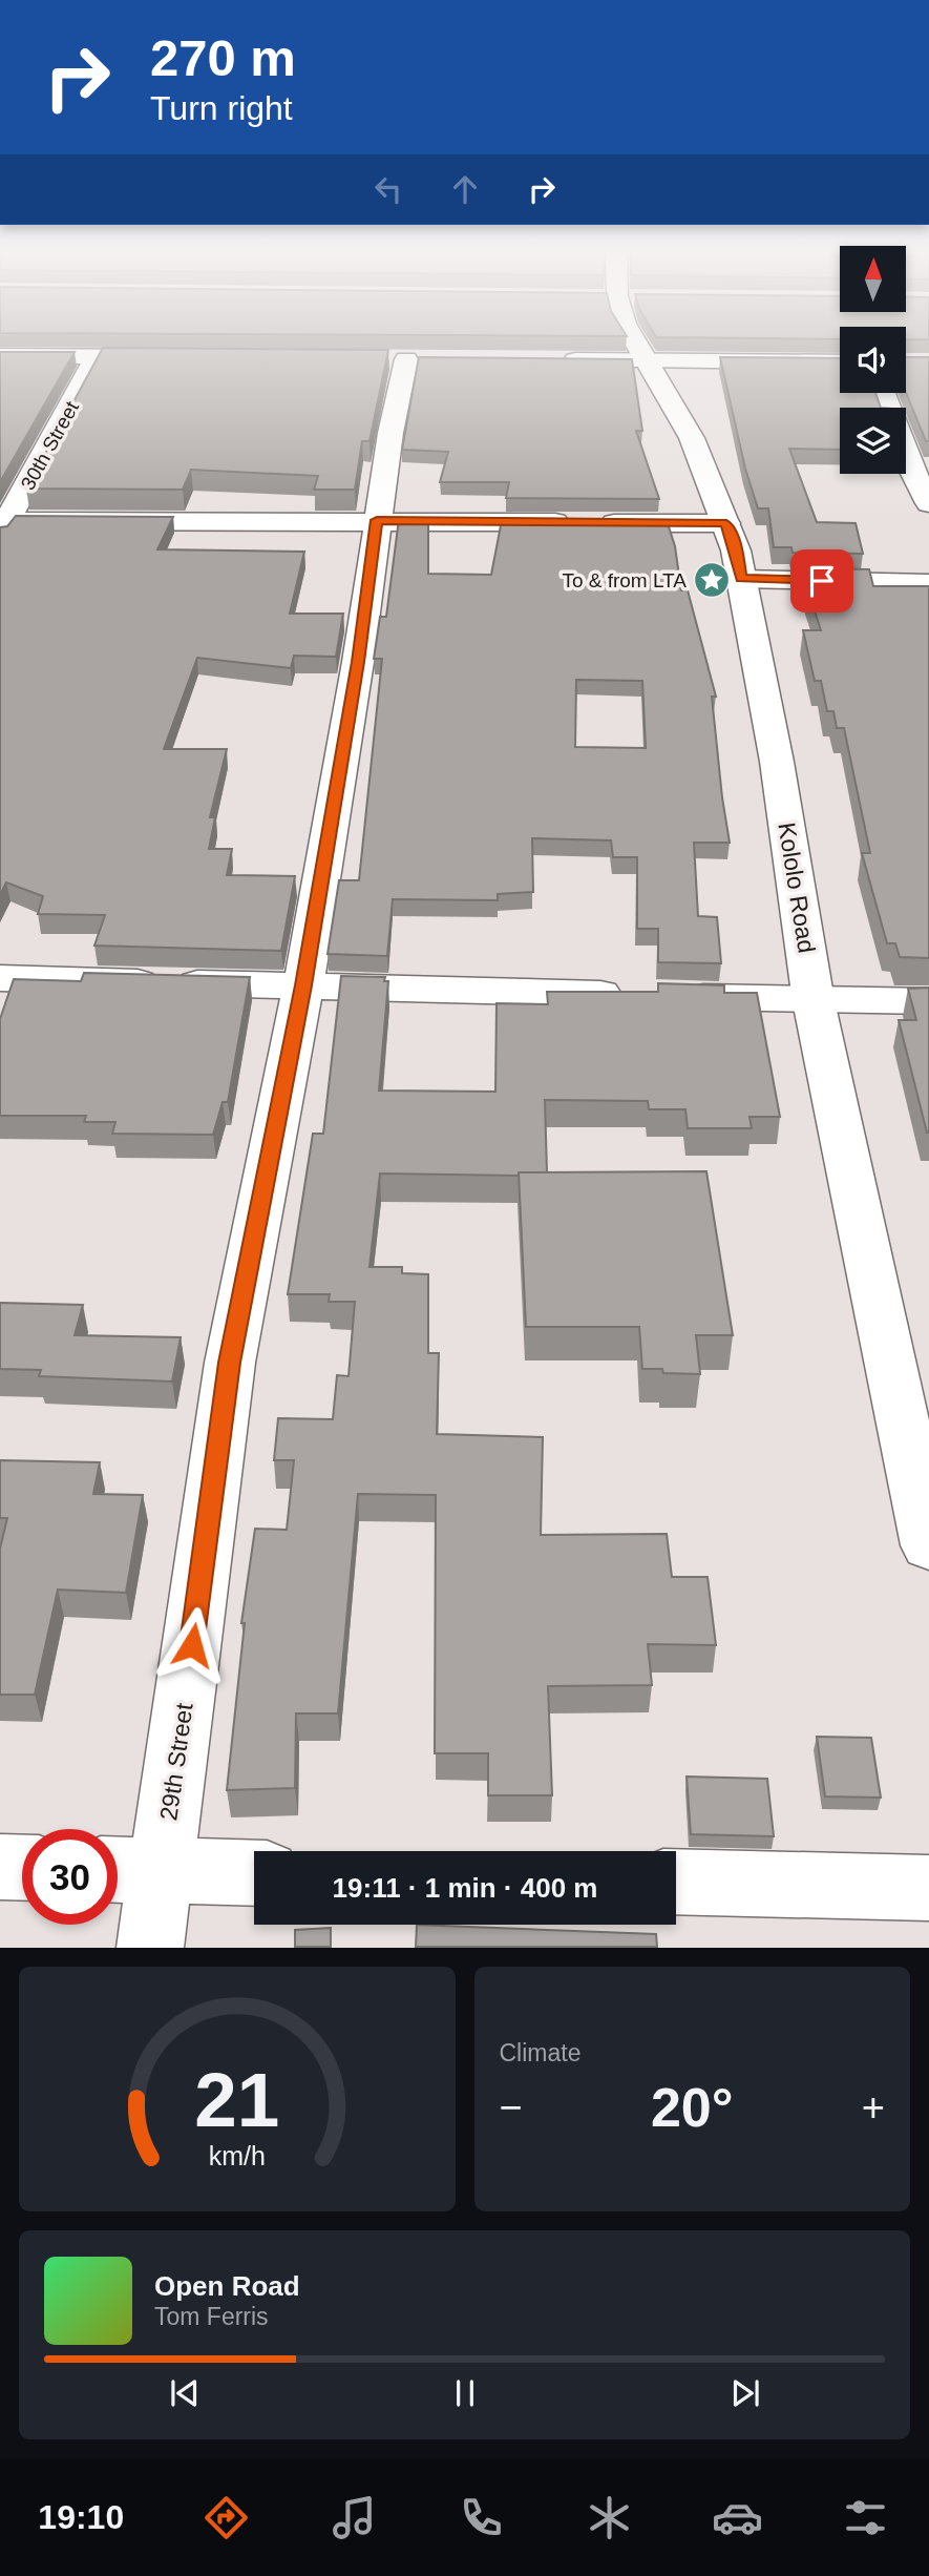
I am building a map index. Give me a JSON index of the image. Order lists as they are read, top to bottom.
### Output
{
  "streets": {
    "street": ["30th Street", "Kololo Road", "29th Street"]
  },
  "places": {
    "place": ["To & from LTA"]
  },
  "north": "top",
  "page": {
    "turn": ["270 m", "Turn right"],
    "limit": "30",
    "trip": "19:11 · 1 min · 400 m",
    "tile": "Climate",
    "heat": ["−", "20°", "+"],
    "song": ["Open Road", "Tom Ferris"],
    "tabs": "19:10",
    "gauge": ["21", "km/h"]
  }
}
